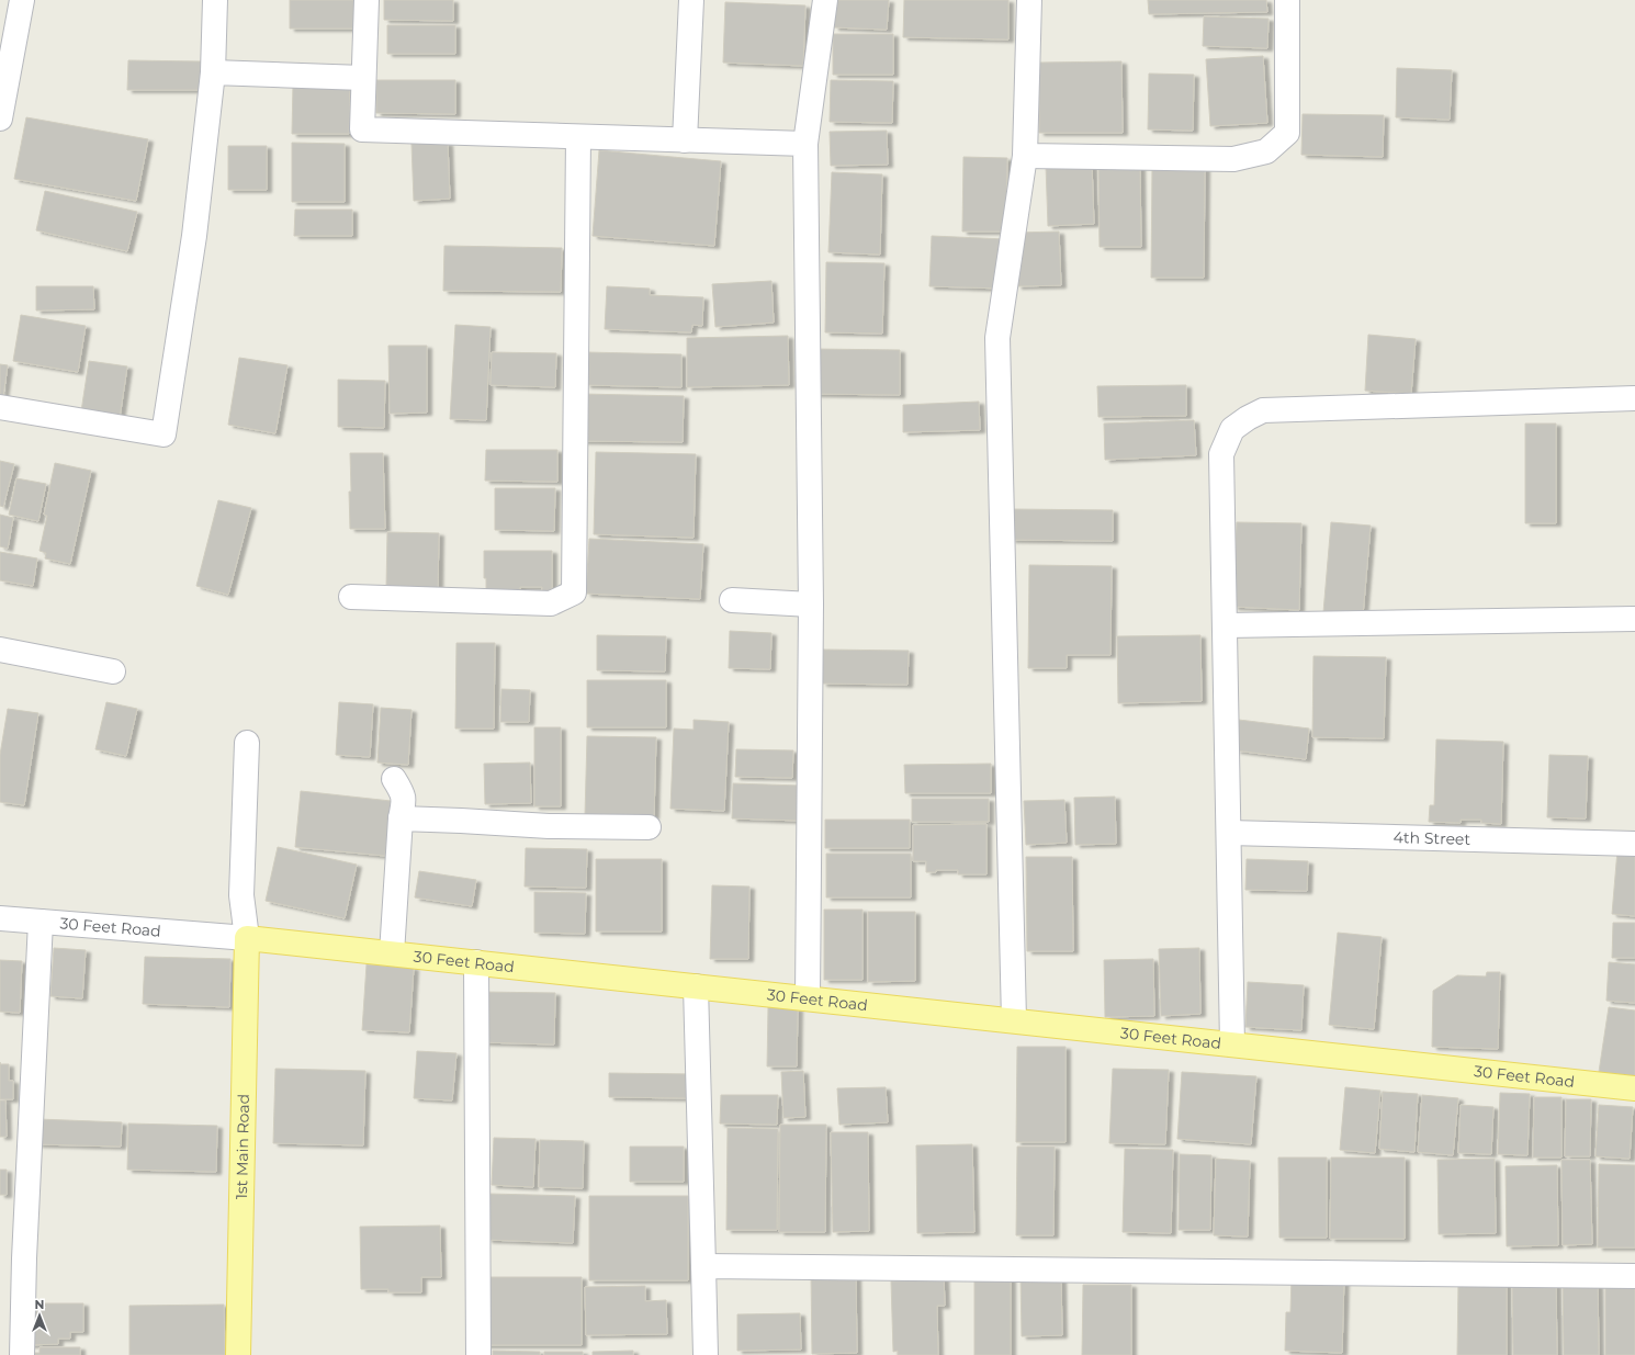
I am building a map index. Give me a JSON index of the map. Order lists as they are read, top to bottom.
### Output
{
  "streets": {
    "main road": ["30 Feet Road", "1st Main Road"],
    "street": ["4th Street"]
  },
  "crossings": [
    ["30 Feet Road", "1st Main Road"]
  ],
  "north": "top"
}
